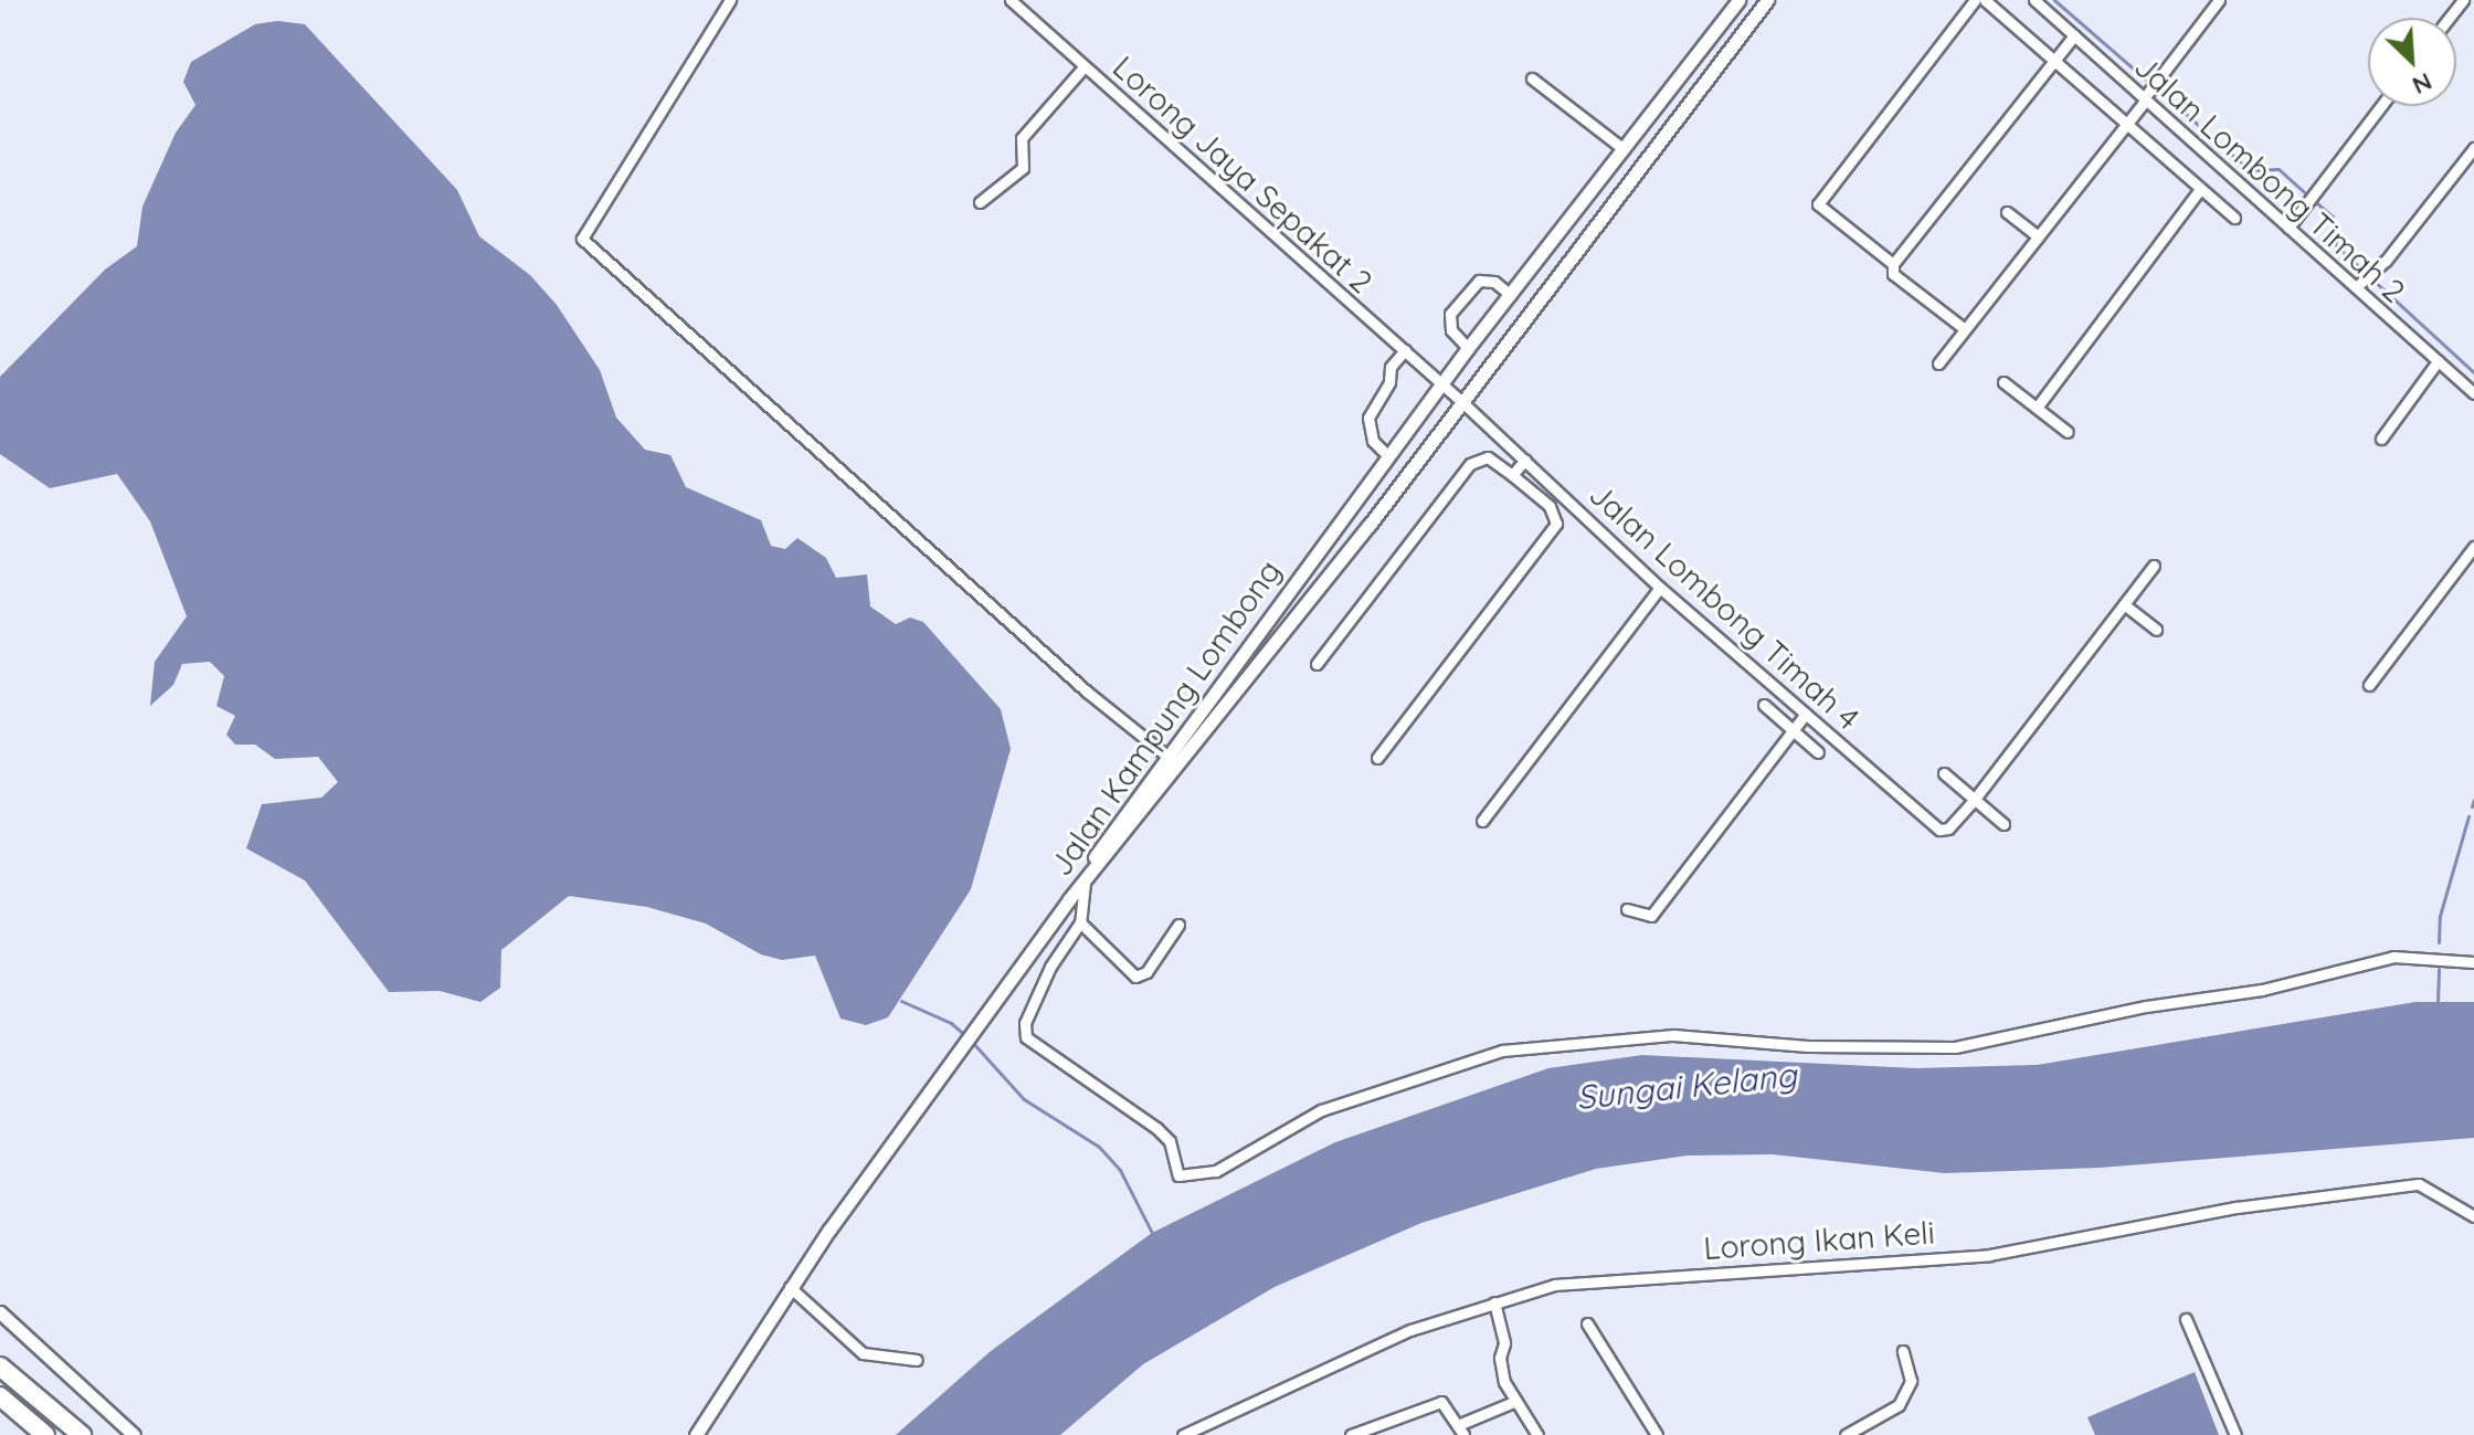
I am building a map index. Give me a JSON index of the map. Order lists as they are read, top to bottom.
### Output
{
  "streets": {
    "street": [
      "Lorong Jaya Sepakat 2",
      "Jalan Lombong Timah 2",
      "Jalan Lombong Timah 4",
      "Jalan Kampung Lombong",
      "Lorong Ikan Keli"
    ]
  },
  "crossings": [
    ["Lorong Jaya Sepakat 2", "Jalan Lombong Timah 4"],
    ["Lorong Jaya Sepakat 2", "Jalan Kampung Lombong"],
    ["Jalan Lombong Timah 4", "Jalan Kampung Lombong"]
  ],
  "water": ["Sungai Kelang"],
  "north": "bottom right"
}
